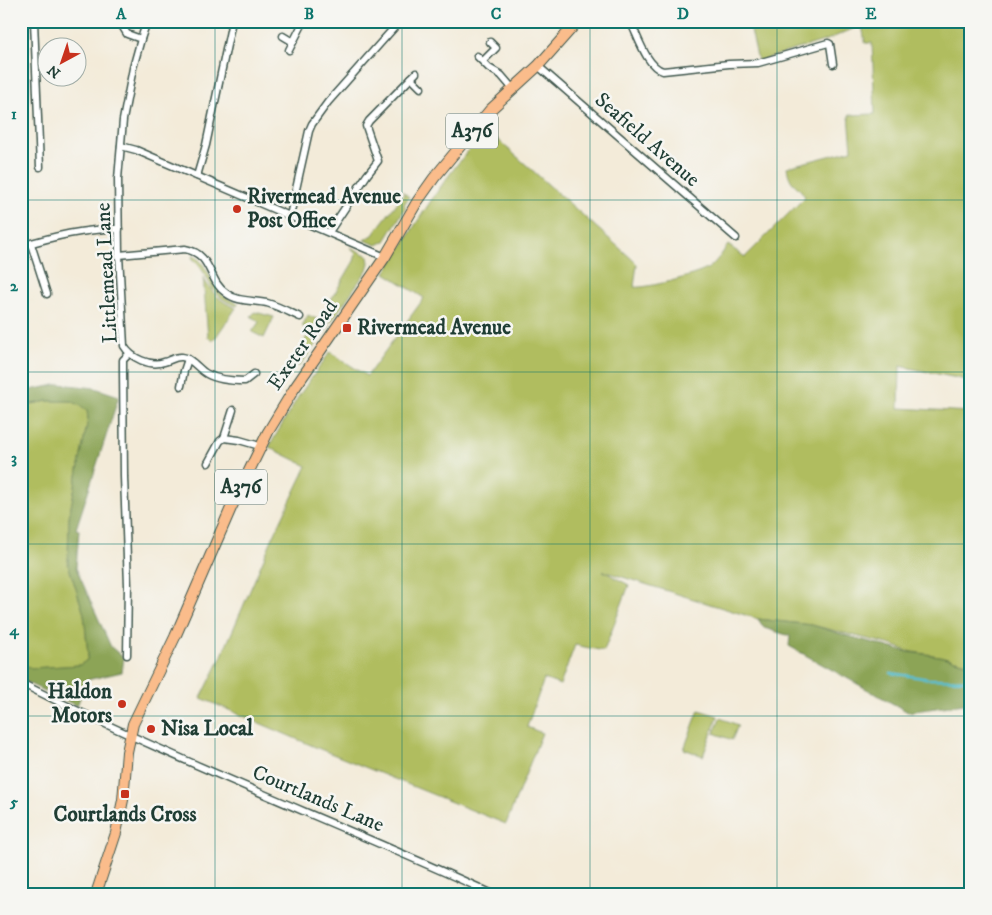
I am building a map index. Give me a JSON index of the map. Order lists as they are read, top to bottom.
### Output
{
  "streets": {
    "highway": ["A376", "Exeter Road"],
    "street": ["Seafield Avenue", "Littlemead Lane", "Courtlands Lane"]
  },
  "crossings": [
    ["A376", "Exeter Road"],
    ["A376", "Courtlands Lane"],
    ["Seafield Avenue", "Exeter Road"],
    ["Exeter Road", "Courtlands Lane"]
  ],
  "places": {
    "other": ["Rivermead Avenue Post Office", "Haldon Motors", "Nisa Local"],
    "transit": ["Rivermead Avenue", "Courtlands Cross"]
  },
  "north": "bottom left",
  "grid": {
    "columns": [
      "A",
      "B",
      "C",
      "D",
      "E"
    ],
    "rows": [
      "1",
      "2",
      "3",
      "4",
      "5"
    ]
  }
}
